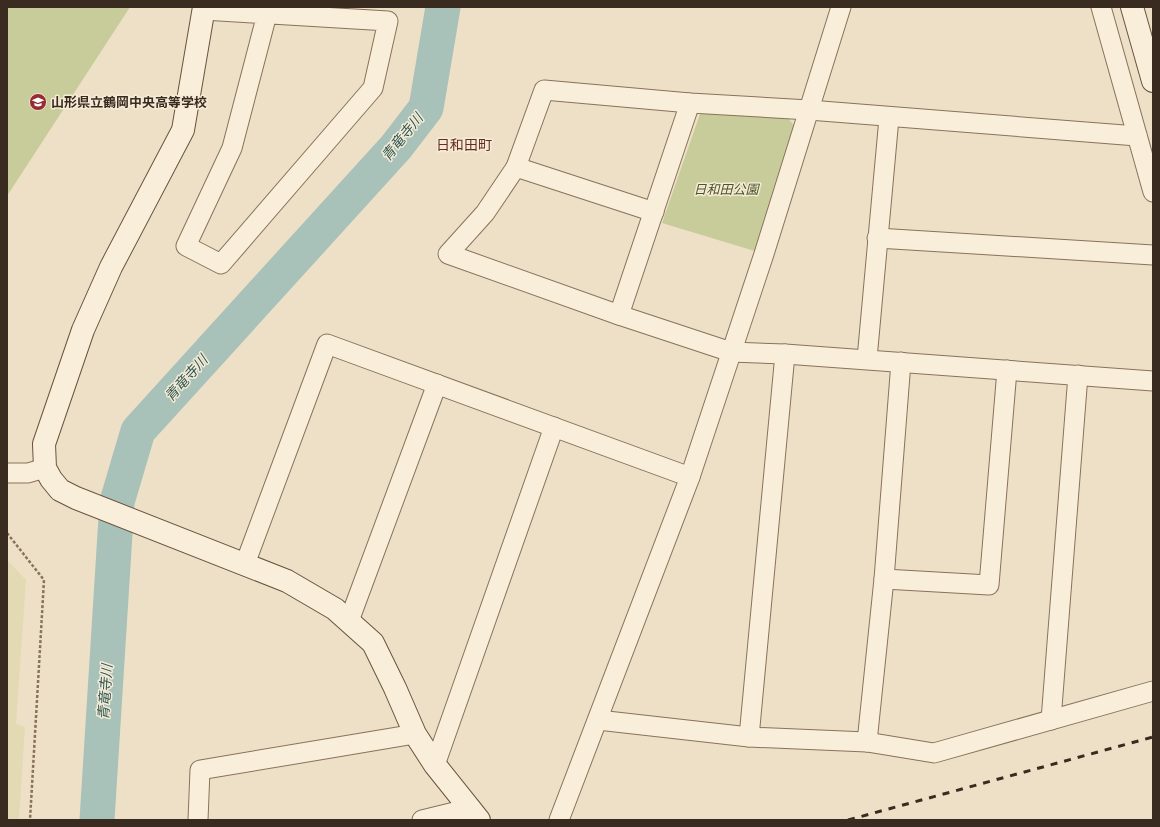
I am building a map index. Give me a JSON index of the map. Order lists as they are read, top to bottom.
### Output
{
  "districts": ["日和田町"],
  "water": ["青竜寺川"],
  "parks": ["日和田公園"],
  "places": {
    "school or university": ["山形県立鶴岡中央高等学校"]
  }
}
